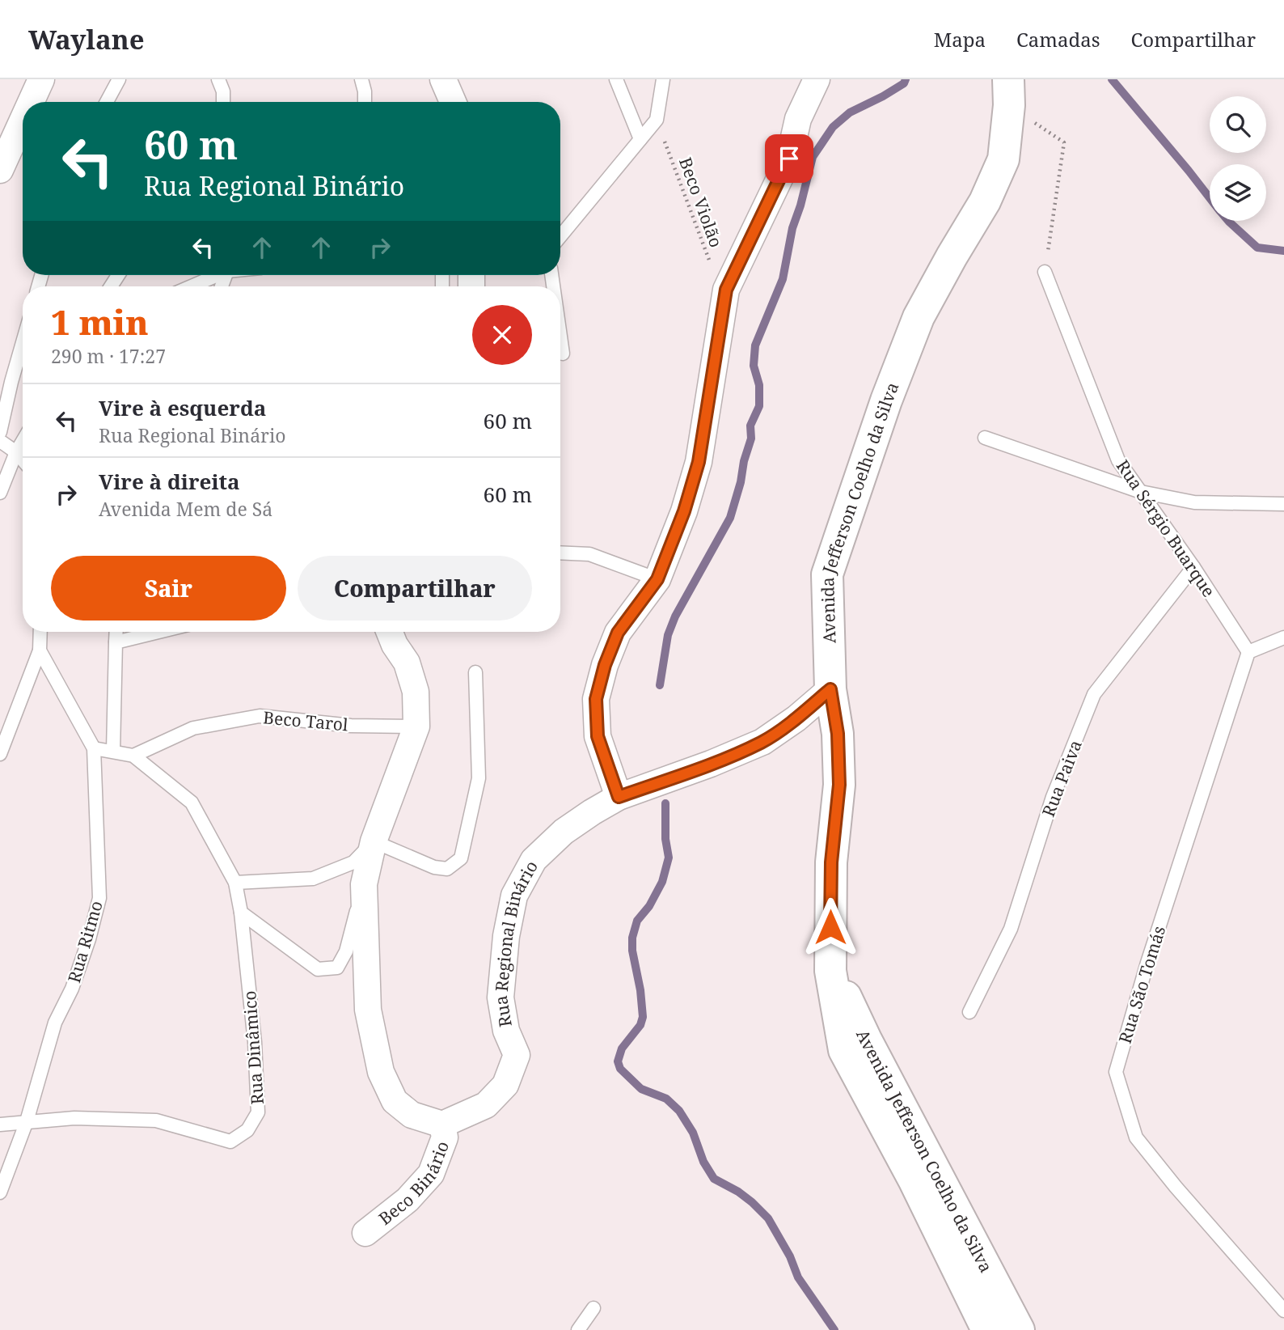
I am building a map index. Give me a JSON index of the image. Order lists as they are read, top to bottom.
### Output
{
  "streets": {
    "street": ["Avenida Jefferson Coelho da Silva", "Rua Regional Binário", "Beco Binário"],
    "lane": [
      "Rua Sérgio Buarque",
      "Beco Tarol",
      "Rua Paiva",
      "Rua Ritmo",
      "Rua São Tomás",
      "Rua Dinâmico"
    ],
    "path": ["Beco Violão"]
  },
  "crossings": [
    ["Avenida Jefferson Coelho da Silva", "Rua Regional Binário"],
    ["Rua Sérgio Buarque", "Rua Paiva"],
    ["Rua Sérgio Buarque", "Rua São Tomás"],
    ["Beco Tarol", "Rua Dinâmico"],
    ["Rua Ritmo", "Rua Dinâmico"],
    ["Rua Regional Binário", "Beco Binário"]
  ],
  "page": {
    "header": "Waylane",
    "nav": ["Mapa", "Camadas", "Compartilhar"],
    "turn": ["60 m", "Rua Regional Binário"],
    "heading": ["1 min", "290 m · 17:27"],
    "list": [
      {
        "name": "Vire à esquerda",
        "note": "Rua Regional Binário",
        "value": "60 m"
      },
      {
        "name": "Vire à direita",
        "note": "Avenida Mem de Sá",
        "value": "60 m"
      }
    ],
    "buttons": ["Sair", "Compartilhar"]
  }
}
